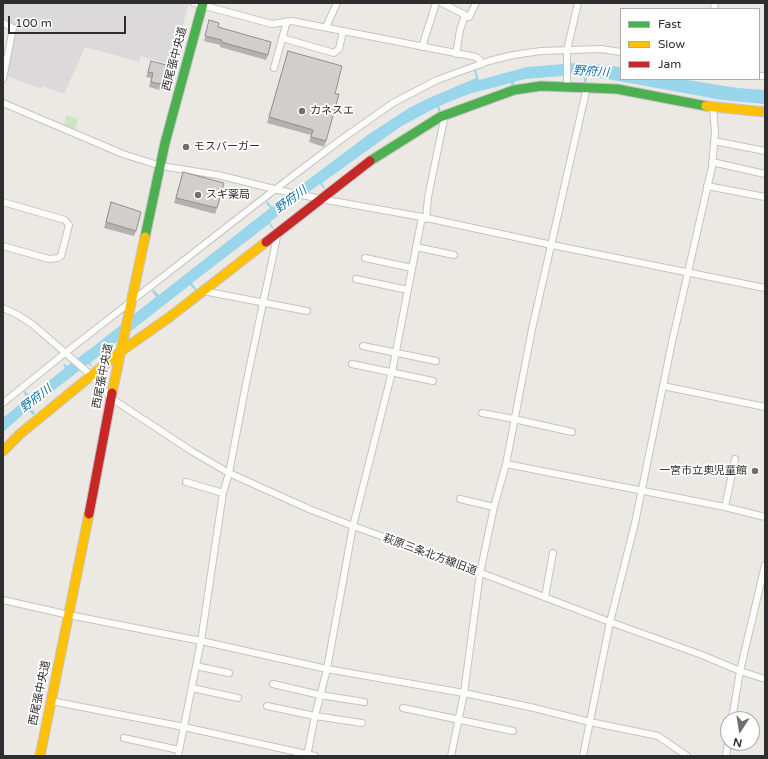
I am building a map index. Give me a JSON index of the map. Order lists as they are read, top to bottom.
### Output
{
  "streets": {
    "street": ["西尾張中央道", "萩原三条北方線旧道"]
  },
  "crossings": [
    ["西尾張中央道", "萩原三条北方線旧道"]
  ],
  "water": ["野府川"],
  "places": [
    "カネスエ",
    "モスバーガー",
    "スギ薬局",
    "一宮市立奥児童館"
  ],
  "legend": ["Fast", "Slow", "Jam"],
  "scale_bar": "100 m",
  "north": "bottom"
}
